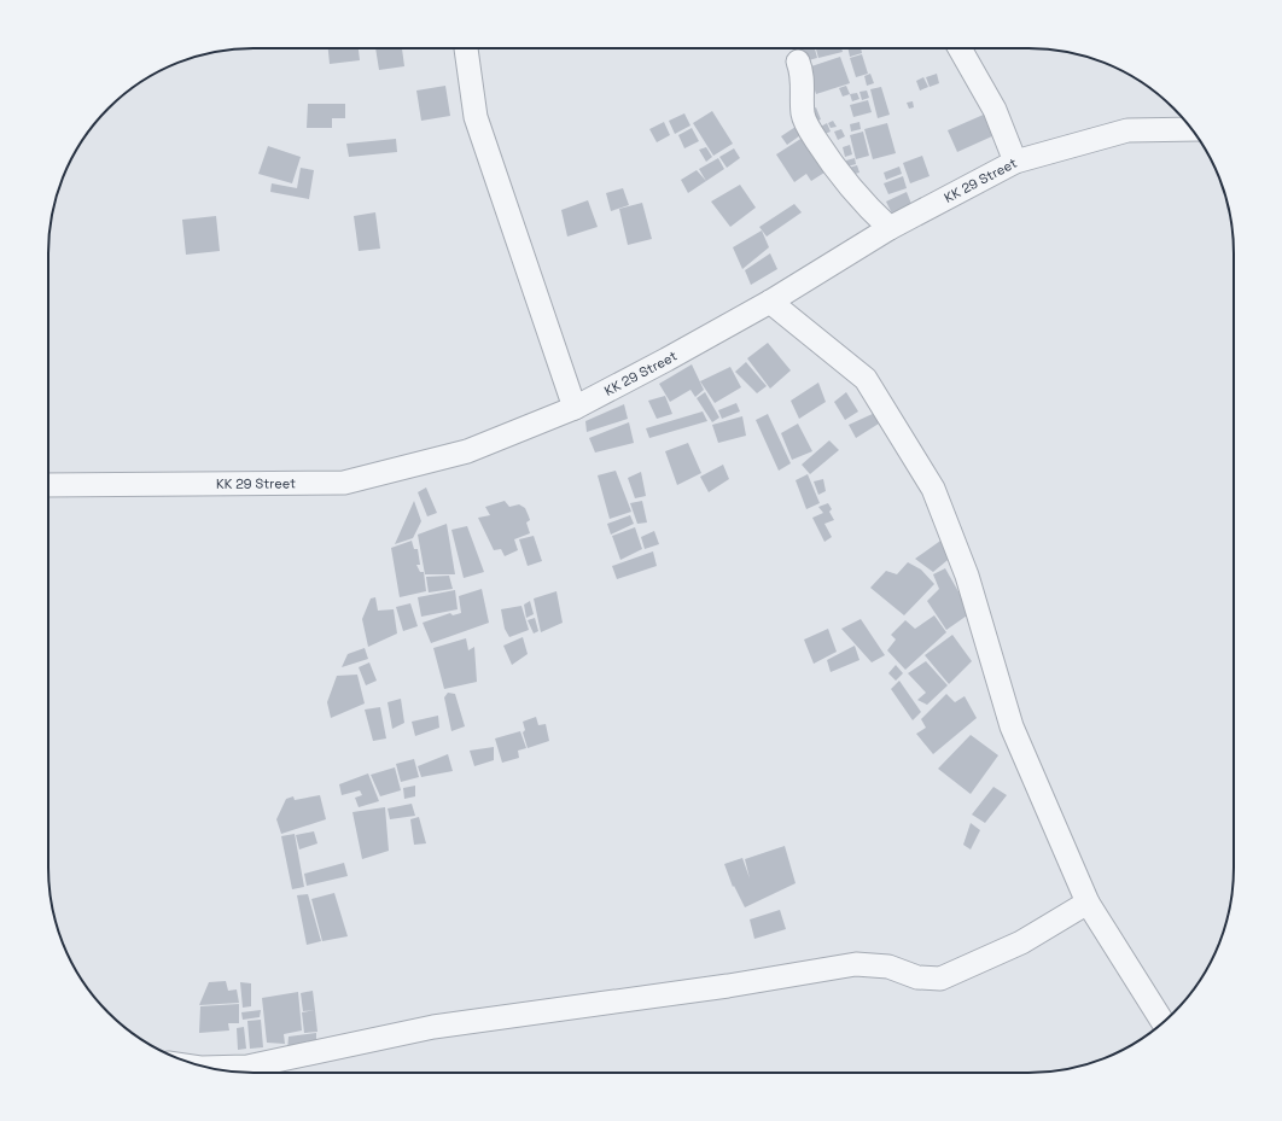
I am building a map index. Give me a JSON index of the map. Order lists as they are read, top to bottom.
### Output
{
  "streets": {
    "street": ["KK 29 Street"]
  }
}
